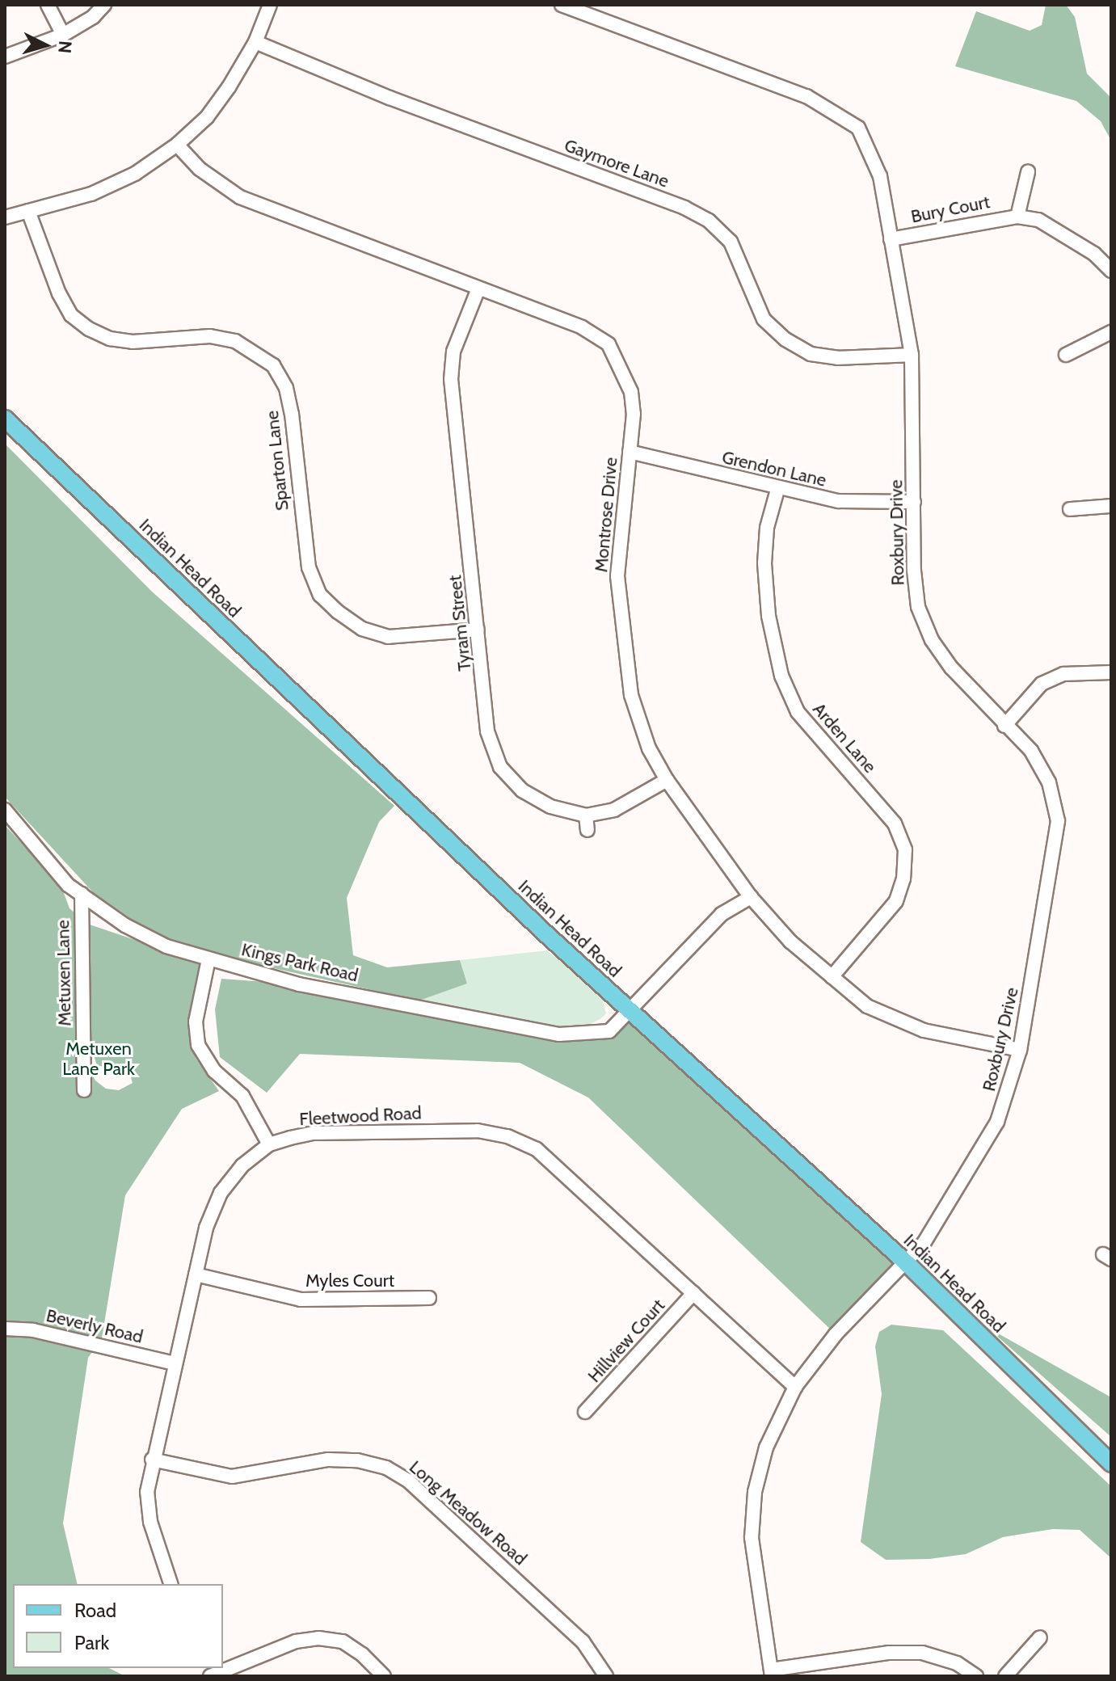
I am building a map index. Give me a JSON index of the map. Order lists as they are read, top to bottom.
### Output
{
  "streets": {
    "main road": ["Indian Head Road"],
    "street": [
      "Gaymore Lane",
      "Bury Court",
      "Sparton Lane",
      "Grendon Lane",
      "Montrose Drive",
      "Roxbury Drive",
      "Tyram Street",
      "Arden Lane",
      "Kings Park Road",
      "Metuxen Lane",
      "Fleetwood Road",
      "Myles Court",
      "Beverly Road",
      "Hillview Court",
      "Long Meadow Road"
    ]
  },
  "crossings": [
    ["Gaymore Lane", "Roxbury Drive"],
    ["Bury Court", "Roxbury Drive"],
    ["Sparton Lane", "Tyram Street"],
    ["Grendon Lane", "Montrose Drive"],
    ["Grendon Lane", "Roxbury Drive"],
    ["Grendon Lane", "Arden Lane"],
    ["Montrose Drive", "Roxbury Drive"],
    ["Montrose Drive", "Tyram Street"],
    ["Montrose Drive", "Arden Lane"],
    ["Montrose Drive", "Kings Park Road"],
    ["Roxbury Drive", "Indian Head Road"],
    ["Roxbury Drive", "Fleetwood Road"],
    ["Indian Head Road", "Kings Park Road"],
    ["Kings Park Road", "Metuxen Lane"],
    ["Fleetwood Road", "Myles Court"],
    ["Fleetwood Road", "Beverly Road"],
    ["Fleetwood Road", "Hillview Court"],
    ["Fleetwood Road", "Long Meadow Road"]
  ],
  "parks": ["Metuxen Lane Park"],
  "legend": ["Road", "Park"],
  "north": "right"
}
